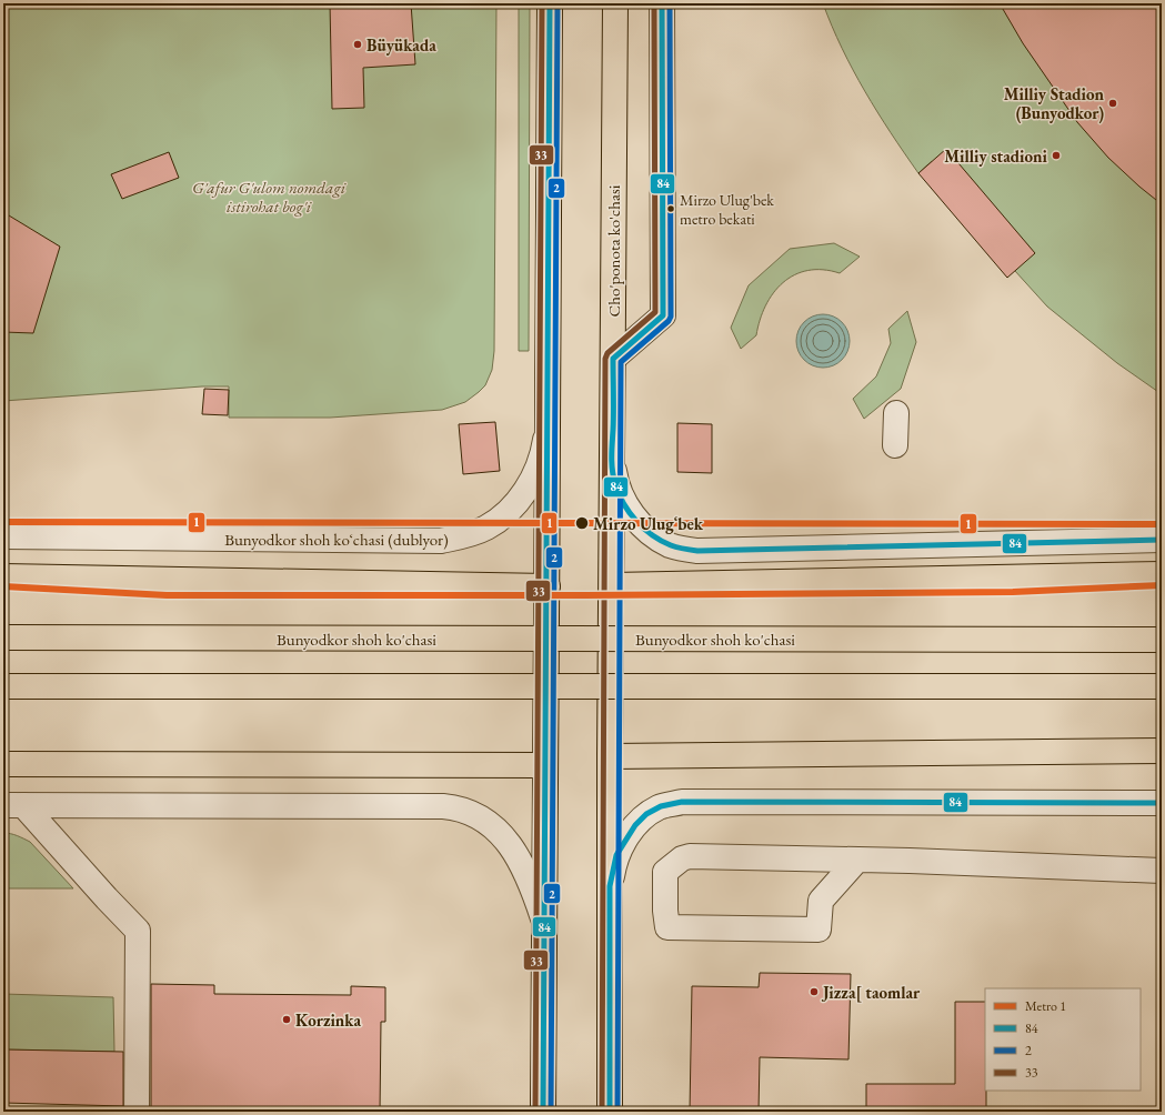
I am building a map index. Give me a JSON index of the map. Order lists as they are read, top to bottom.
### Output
{
  "streets": {
    "main road": ["Cho'ponota ko'chasi", "Bunyodkor shoh ko'chasi"],
    "street": ["Bunyodkor shoh koʻchasi (dublyor)"]
  },
  "parks": ["G'afur G'ulom nomdagi istirohat bog'i"],
  "places": [
    "Büyükada",
    "Milliy Stadion (Bunyodkor)",
    "Milliy stadioni",
    "Mirzo Ulug'bek metro bekati",
    "Mirzo Ulugʻbek",
    "Jizza[ taomlar",
    "Korzinka"
  ],
  "lines": [
    "transit line 84",
    "transit line 2",
    "transit line 33",
    "metro line 1"
  ],
  "legend": [
    "Metro 1",
    "84",
    "2",
    "33"
  ]
}
